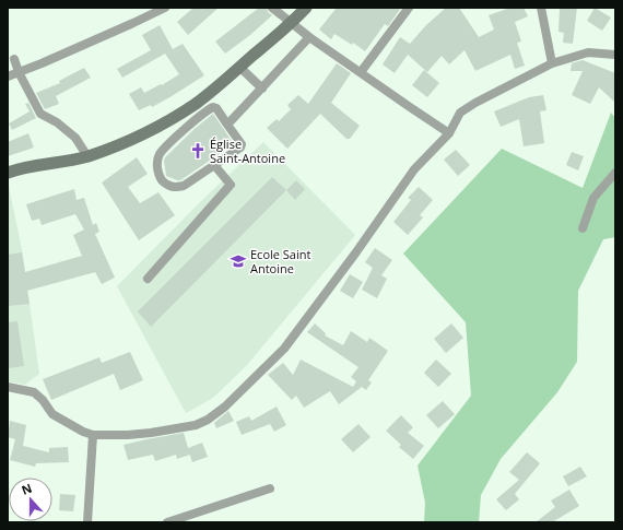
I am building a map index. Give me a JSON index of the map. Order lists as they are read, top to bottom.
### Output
{
  "places": {
    "church": ["Église Saint-Antoine"],
    "school or university": ["Ecole Saint Antoine"]
  },
  "north": "top"
}
